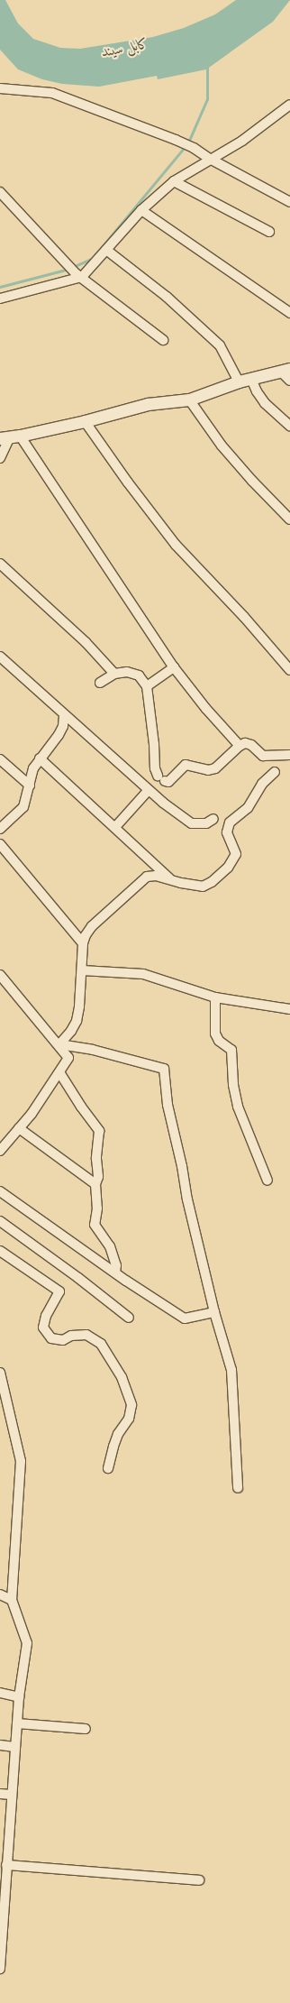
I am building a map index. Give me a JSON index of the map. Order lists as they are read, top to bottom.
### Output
{
  "water": ["کابل سيند"]
}
